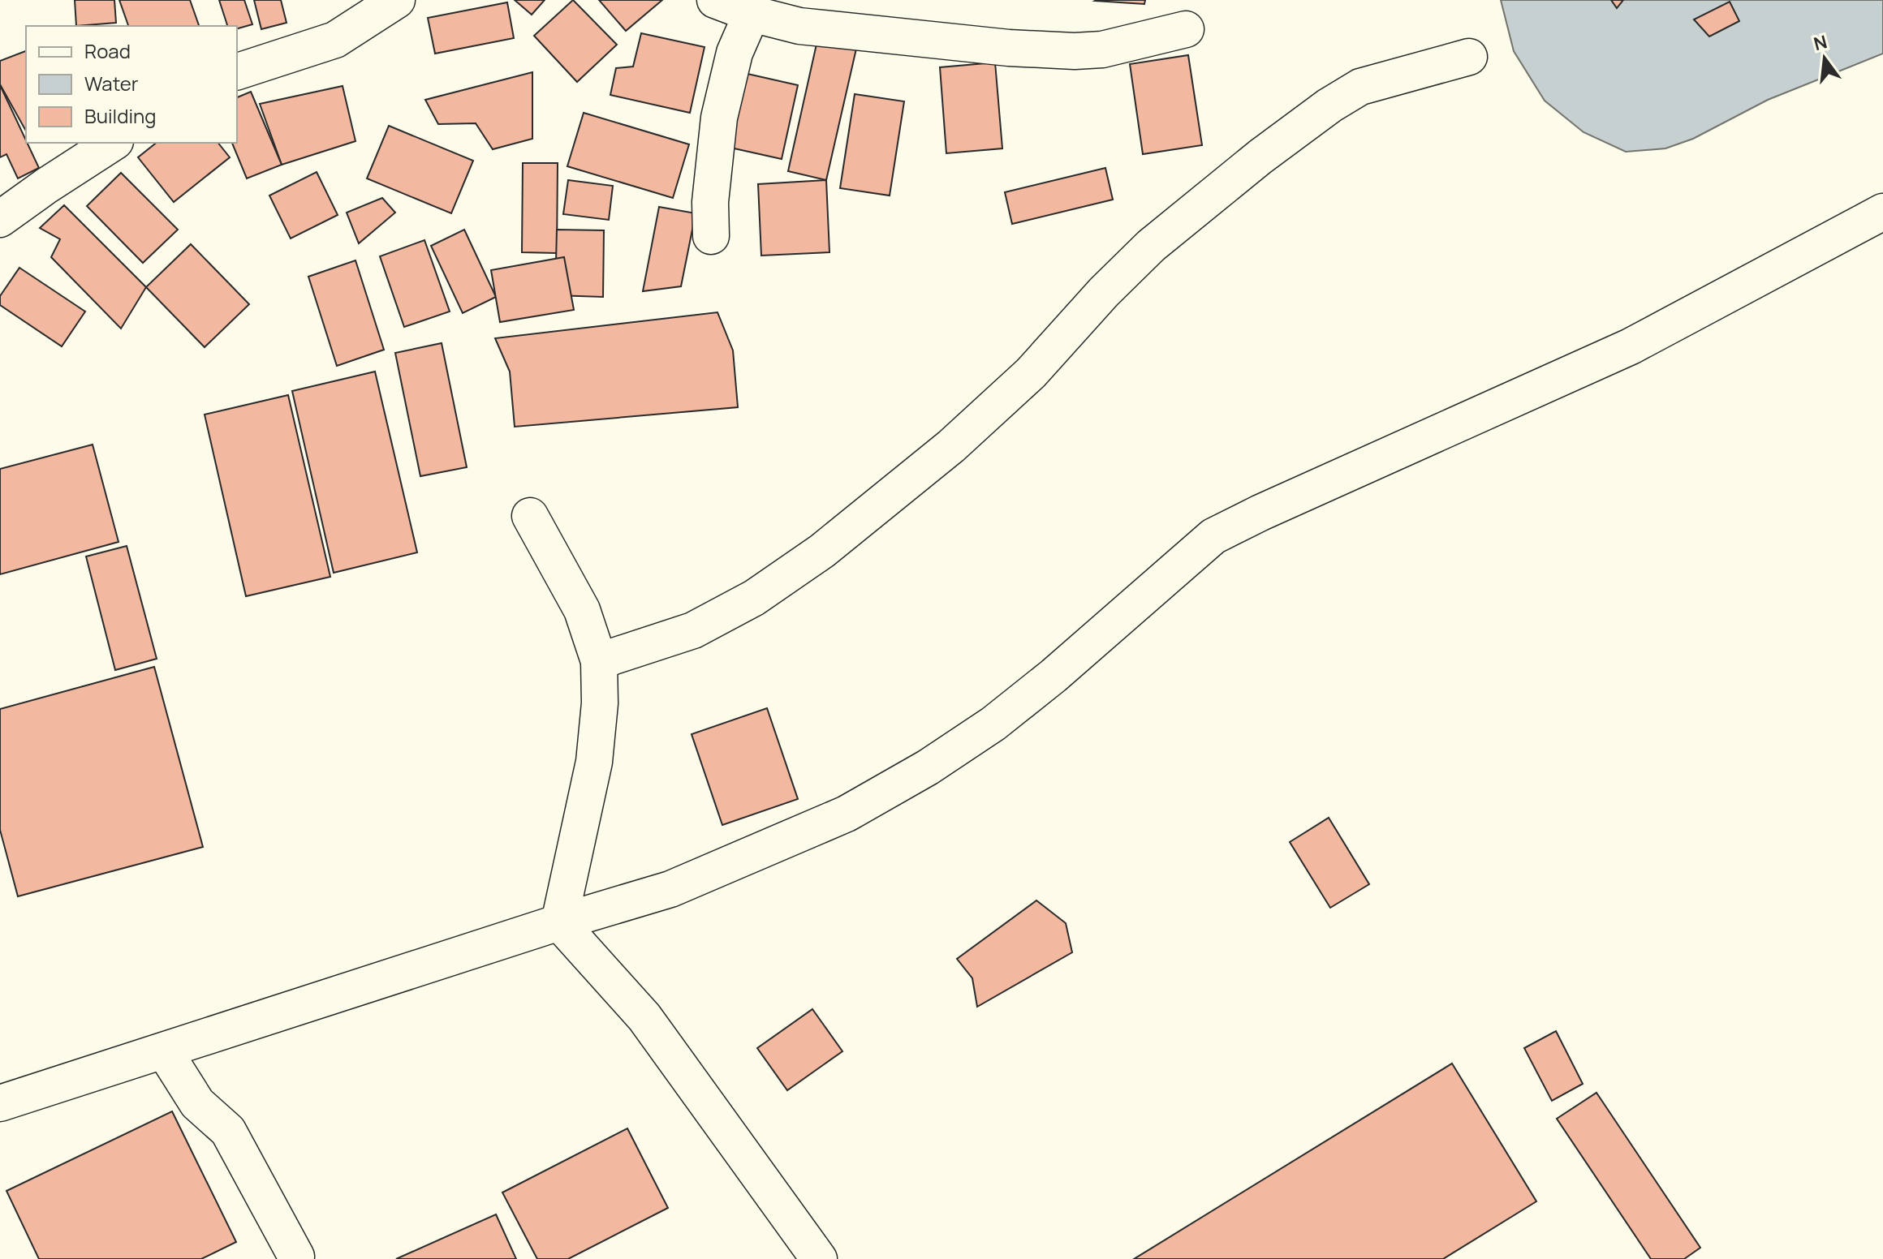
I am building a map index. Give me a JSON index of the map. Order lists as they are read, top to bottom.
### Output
{
  "legend": ["Road", "Water", "Building"],
  "north": "top"
}
